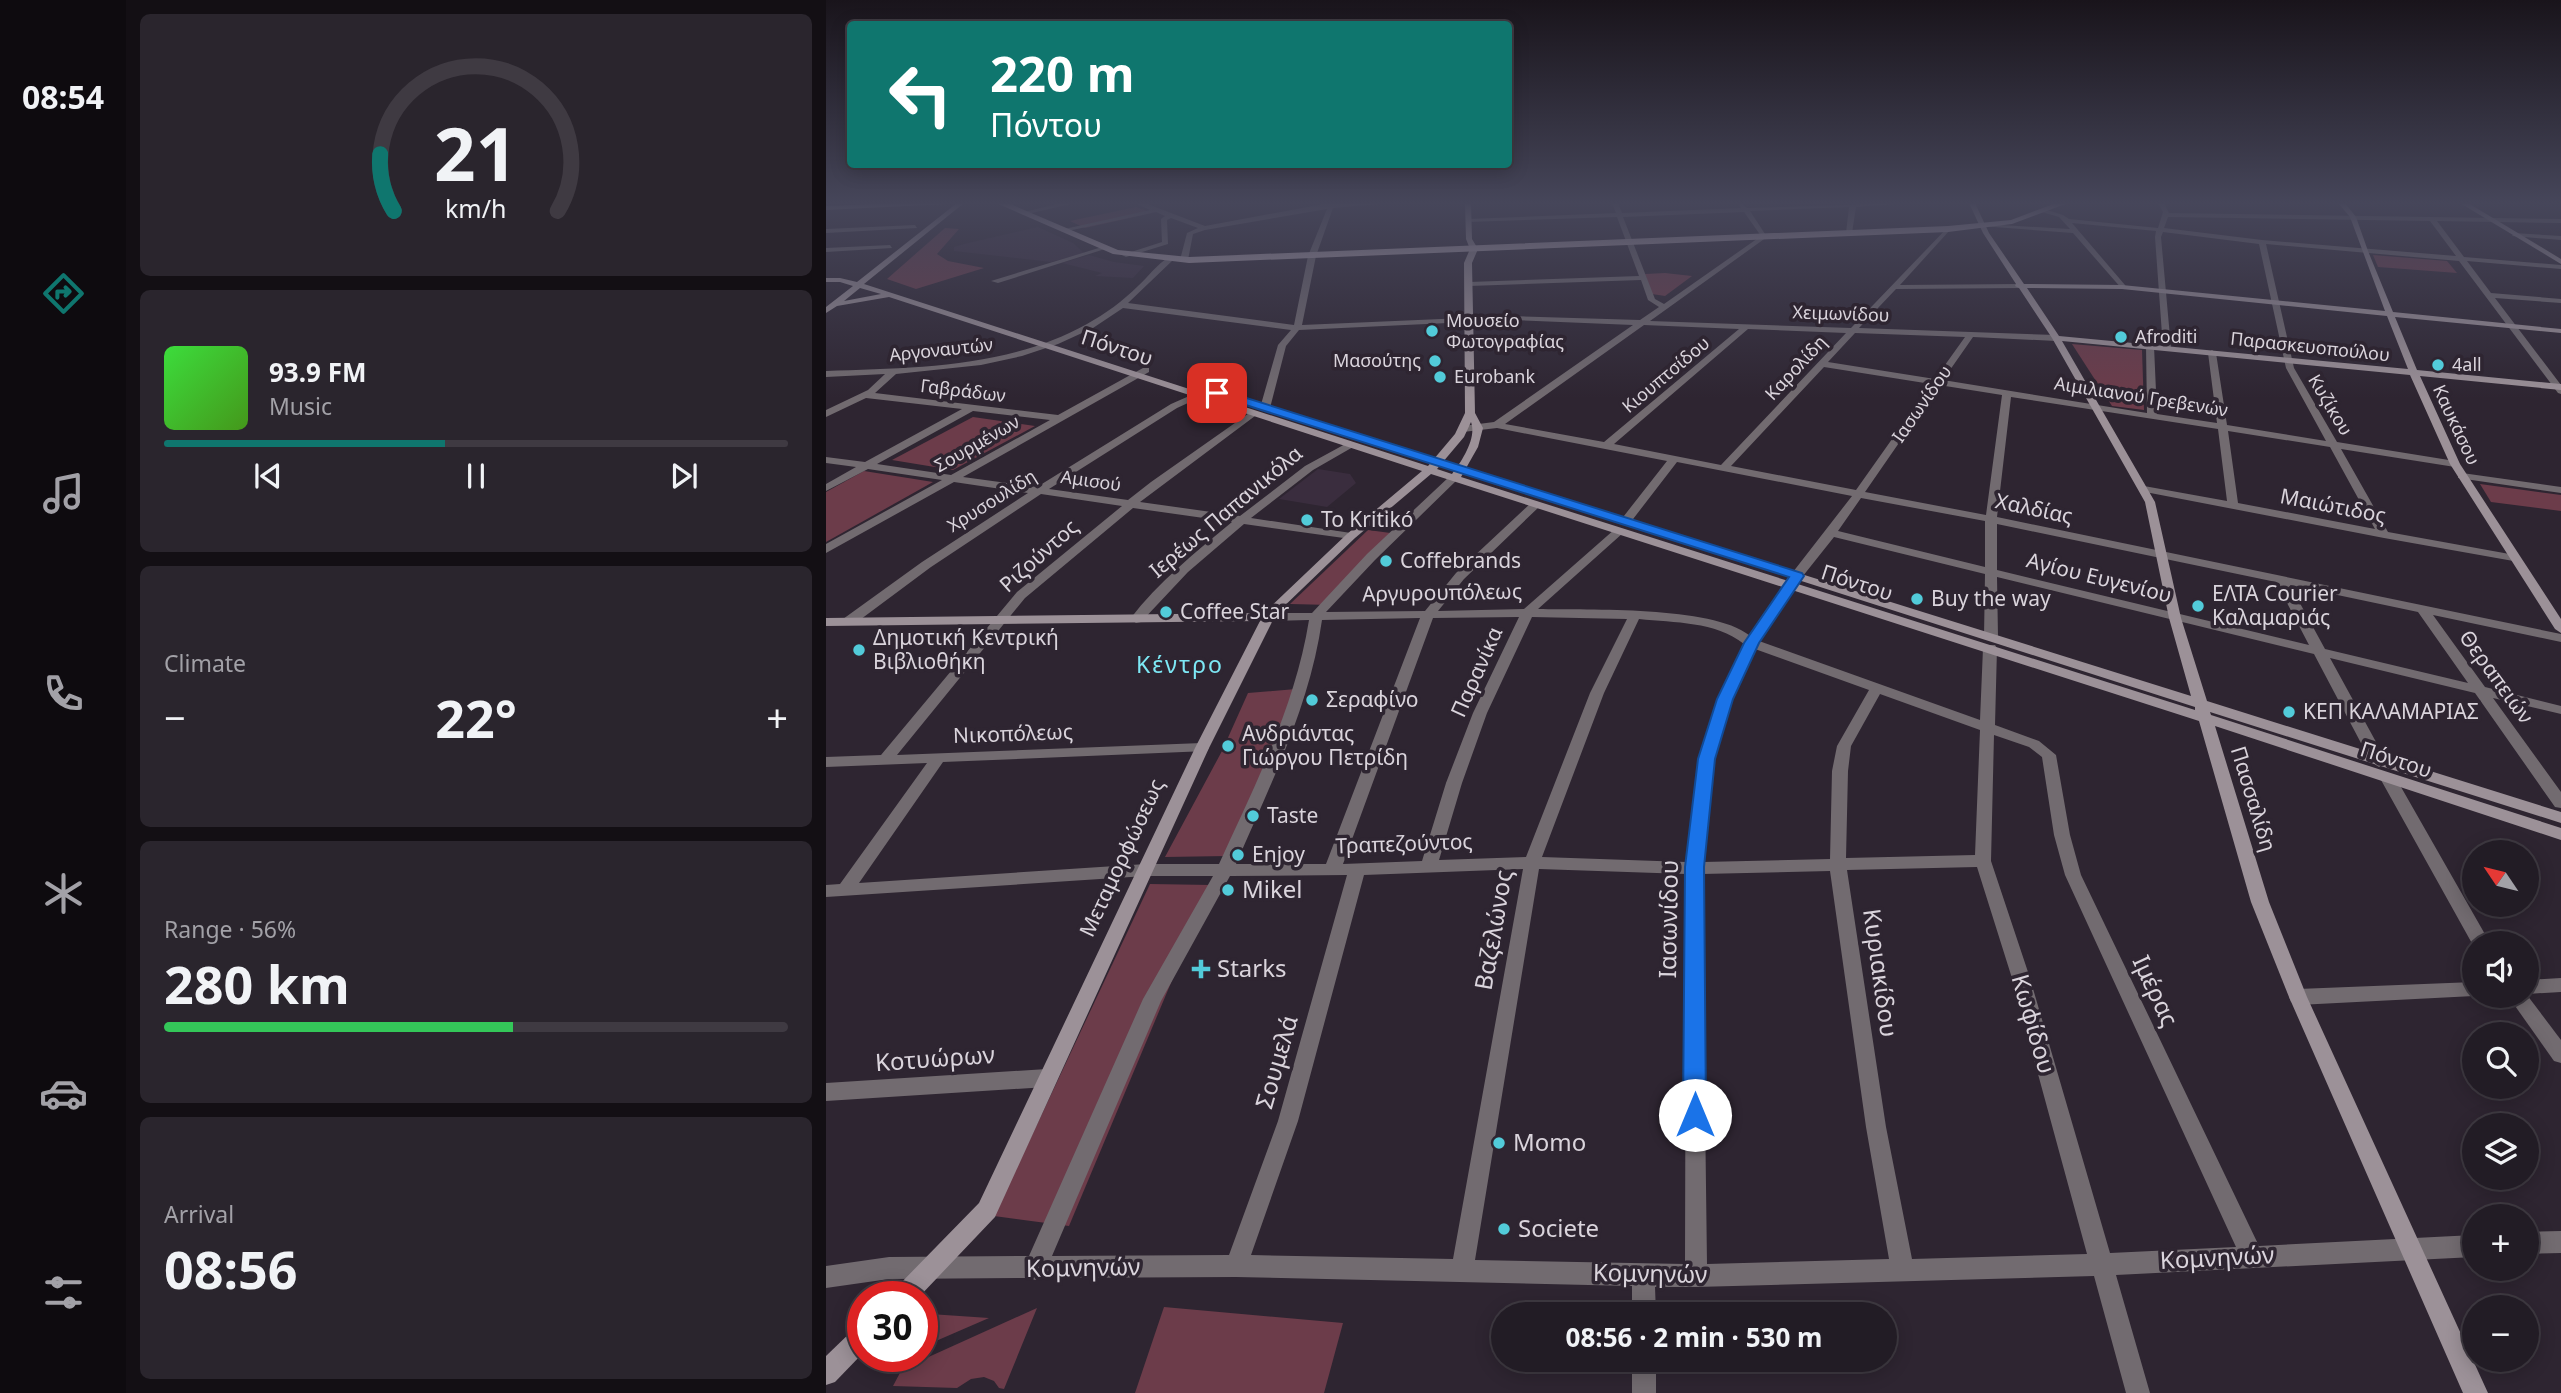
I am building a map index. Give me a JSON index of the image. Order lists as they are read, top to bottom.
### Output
{
  "streets": {
    "main road": [
      "Παρασκευοπούλου",
      "Πόντου",
      "Καυκάσου",
      "Αργυρουπόλεως",
      "Πασσαλίδη",
      "Μεταμορφώσεως"
    ],
    "street": [
      "Χειμωνίδου",
      "Αργοναυτών",
      "Καρολίδη",
      "Κιουπτσίδου",
      "Γαβράδων",
      "Αιμιλιανού Γρεβενών",
      "Ιασωνίδου",
      "Κυζίκου",
      "Σουρμένων",
      "Αμισού",
      "Χρυσουλίδη",
      "Μαιώτιδος",
      "Χαλδίας",
      "Ιερέως Παπανικόλα",
      "Ριζούντος",
      "Αγίου Ευγενίου",
      "Παρανίκα",
      "Θεραπειών",
      "Νικοπόλεως",
      "Τραπεζούντος",
      "Βαζελώνος",
      "Κυριακίδου",
      "Ιμέρας",
      "Κωφίδου",
      "Κοτυώρων",
      "Σουμελά",
      "Κομνηνών"
    ]
  },
  "crossings": [
    ["Χειμωνίδου", "Παρασκευοπούλου"],
    ["Χειμωνίδου", "Αργοναυτών"],
    ["Χειμωνίδου", "Καρολίδη"],
    ["Χειμωνίδου", "Κιουπτσίδου"],
    ["Χειμωνίδου", "Ιασωνίδου"],
    ["Χειμωνίδου", "Πασσαλίδη"],
    ["Παρασκευοπούλου", "Κυζίκου"],
    ["Παρασκευοπούλου", "Καυκάσου"],
    ["Παρασκευοπούλου", "Πασσαλίδη"],
    ["Πόντου", "Αργοναυτών"],
    ["Πόντου", "Ιασωνίδου"],
    ["Πόντου", "Σουρμένων"],
    ["Πόντου", "Χρυσουλίδη"],
    ["Πόντου", "Ιερέως Παπανικόλα"],
    ["Πόντου", "Ριζούντος"],
    ["Πόντου", "Παρανίκα"],
    ["Πόντου", "Πασσαλίδη"],
    ["Πόντου", "Μεταμορφώσεως"],
    ["Πόντου", "Κωφίδου"],
    ["Καρολίδη", "Αιμιλιανού Γρεβενών"],
    ["Καρολίδη", "Χαλδίας"],
    ["Κιουπτσίδου", "Χαλδίας"],
    ["Γαβράδων", "Σουρμένων"],
    ["Αιμιλιανού Γρεβενών", "Ιασωνίδου"],
    ["Αιμιλιανού Γρεβενών", "Κυζίκου"],
    ["Αιμιλιανού Γρεβενών", "Καυκάσου"],
    ["Αιμιλιανού Γρεβενών", "Πασσαλίδη"],
    ["Αιμιλιανού Γρεβενών", "Κωφίδου"],
    ["Ιασωνίδου", "Χαλδίας"],
    ["Ιασωνίδου", "Αγίου Ευγενίου"],
    ["Ιασωνίδου", "Αργυρουπόλεως"],
    ["Ιασωνίδου", "Τραπεζούντος"],
    ["Ιασωνίδου", "Κομνηνών"],
    ["Κυζίκου", "Μαιώτιδος"],
    ["Καυκάσου", "Μαιώτιδος"],
    ["Σουρμένων", "Αμισού"],
    ["Αμισού", "Χρυσουλίδη"],
    ["Αμισού", "Ιερέως Παπανικόλα"],
    ["Αμισού", "Ριζούντος"],
    ["Αμισού", "Μεταμορφώσεως"],
    ["Χρυσουλίδη", "Αργυρουπόλεως"],
    ["Μαιώτιδος", "Πασσαλίδη"],
    ["Χαλδίας", "Παρανίκα"],
    ["Χαλδίας", "Θεραπειών"],
    ["Χαλδίας", "Πασσαλίδη"],
    ["Χαλδίας", "Κωφίδου"],
    ["Ιερέως Παπανικόλα", "Αργυρουπόλεως"],
    ["Ριζούντος", "Αργυρουπόλεως"],
    ["Ριζούντος", "Νικοπόλεως"],
    ["Αγίου Ευγενίου", "Θεραπειών"],
    ["Αγίου Ευγενίου", "Πασσαλίδη"],
    ["Αγίου Ευγενίου", "Κωφίδου"],
    ["Αργυρουπόλεως", "Παρανίκα"],
    ["Αργυρουπόλεως", "Μεταμορφώσεως"],
    ["Αργυρουπόλεως", "Βαζελώνος"],
    ["Αργυρουπόλεως", "Κυριακίδου"],
    ["Αργυρουπόλεως", "Ιμέρας"],
    ["Αργυρουπόλεως", "Κωφίδου"],
    ["Παρανίκα", "Τραπεζούντος"],
    ["Νικοπόλεως", "Μεταμορφώσεως"],
    ["Πασσαλίδη", "Κομνηνών"],
    ["Τραπεζούντος", "Μεταμορφώσεως"],
    ["Τραπεζούντος", "Βαζελώνος"],
    ["Τραπεζούντος", "Κυριακίδου"],
    ["Τραπεζούντος", "Κωφίδου"],
    ["Τραπεζούντος", "Σουμελά"],
    ["Μεταμορφώσεως", "Κοτυώρων"],
    ["Μεταμορφώσεως", "Κομνηνών"],
    ["Βαζελώνος", "Κομνηνών"],
    ["Κυριακίδου", "Κομνηνών"],
    ["Ιμέρας", "Κομνηνών"],
    ["Κωφίδου", "Κομνηνών"],
    ["Σουμελά", "Κομνηνών"]
  ],
  "districts": ["Κέντρο"],
  "places": {
    "other": [
      "Μουσείο Φωτογραφίας",
      "Afroditi",
      "Μασούτης",
      "4all",
      "Eurobank",
      "To Kritikó",
      "Coffebrands",
      "Buy the way",
      "ΕΛΤΑ Courier Καλαμαριάς",
      "Coffee Star",
      "Δημοτική Κεντρική Βιβλιοθήκη",
      "Σεραφίνο",
      "ΚΕΠ ΚΑΛΑΜΑΡΙΑΣ",
      "Ανδριάντας Γιώργου Πετρίδη",
      "Taste",
      "Enjoy",
      "Mikel",
      "Momo",
      "Societe"
    ],
    "health": ["Starks"]
  },
  "north": "top left",
  "page": {
    "tabs": "08:54",
    "turn": ["220 m", "Πόντου"],
    "song": ["93.9 FM", "Music"],
    "tile": [
      "Climate",
      ["Range · 56%", "280 km"],
      ["Arrival", "08:56"]
    ],
    "heat": ["−", "22°", "+"],
    "map_buttons": ["+", "−"],
    "limit": "30",
    "trip": "08:56 · 2 min · 530 m",
    "gauge": ["21", "km/h"]
  }
}
